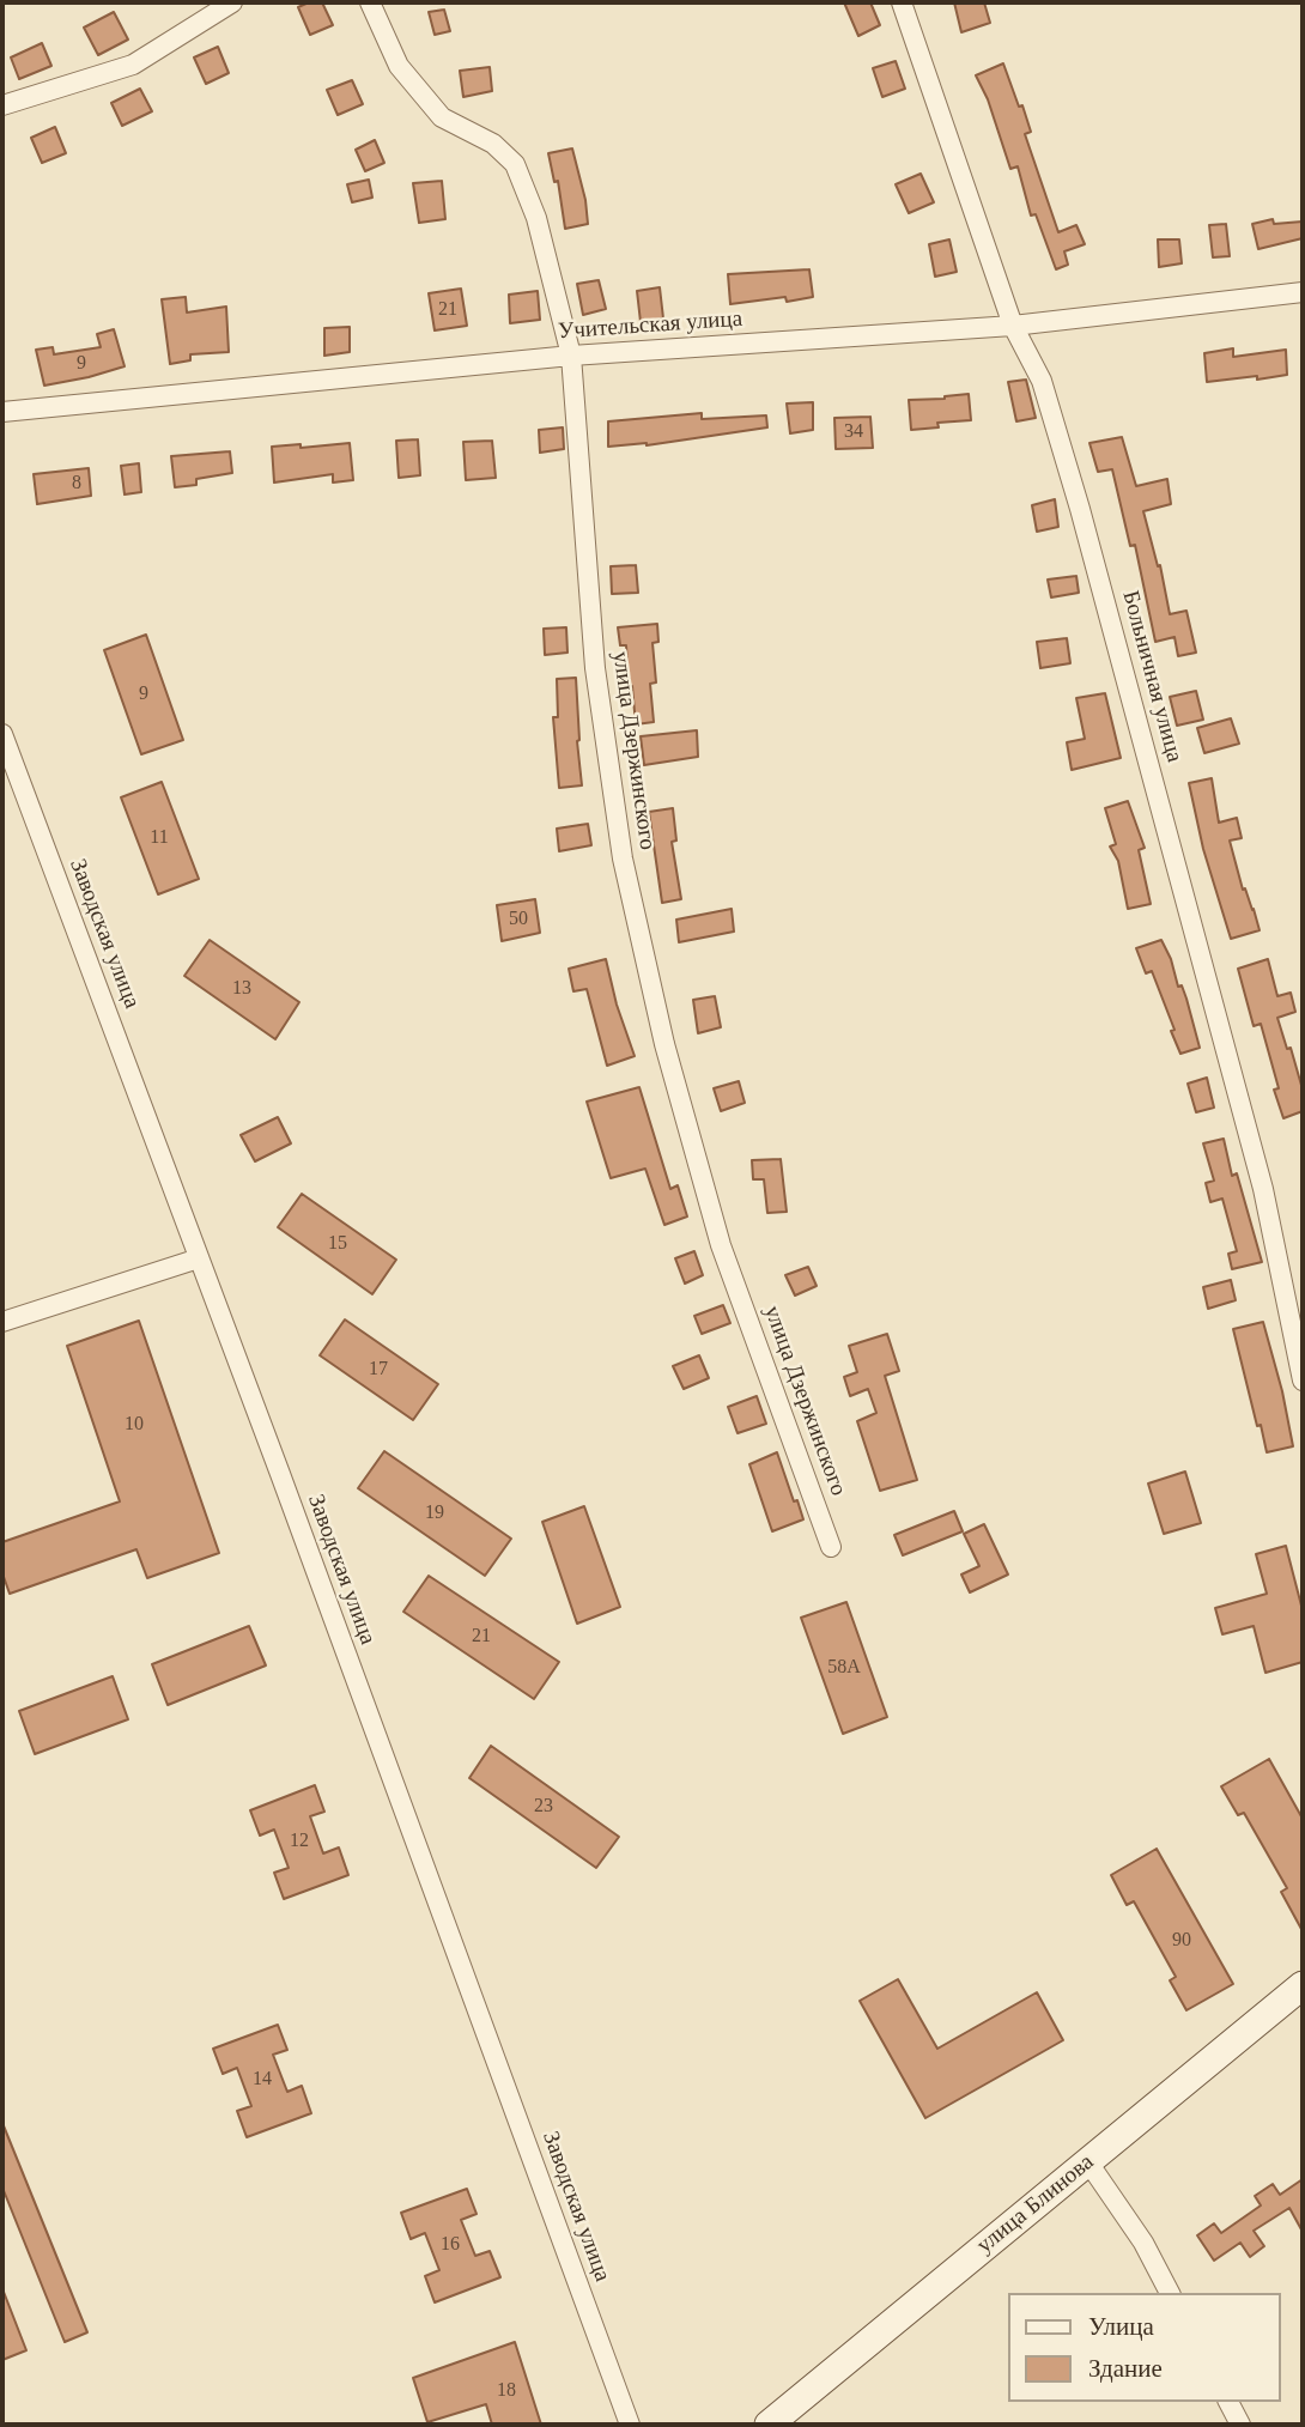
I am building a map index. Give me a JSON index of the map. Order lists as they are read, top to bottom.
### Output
{
  "streets": {
    "main road": ["улица Блинова"],
    "street": [
      "Учительская улица",
      "Больничная улица",
      "улица Дзержинского",
      "Заводская улица"
    ]
  },
  "crossings": [
    ["Учительская улица", "Больничная улица"],
    ["Учительская улица", "улица Дзержинского"]
  ],
  "house_numbers": [
    "21",
    "9",
    "34",
    "8",
    "9",
    "11",
    "50",
    "13",
    "15",
    "17",
    "10",
    "19",
    "21",
    "58А",
    "23",
    "12",
    "90",
    "14",
    "16",
    "18"
  ],
  "legend": ["Улица", "Здание"]
}
